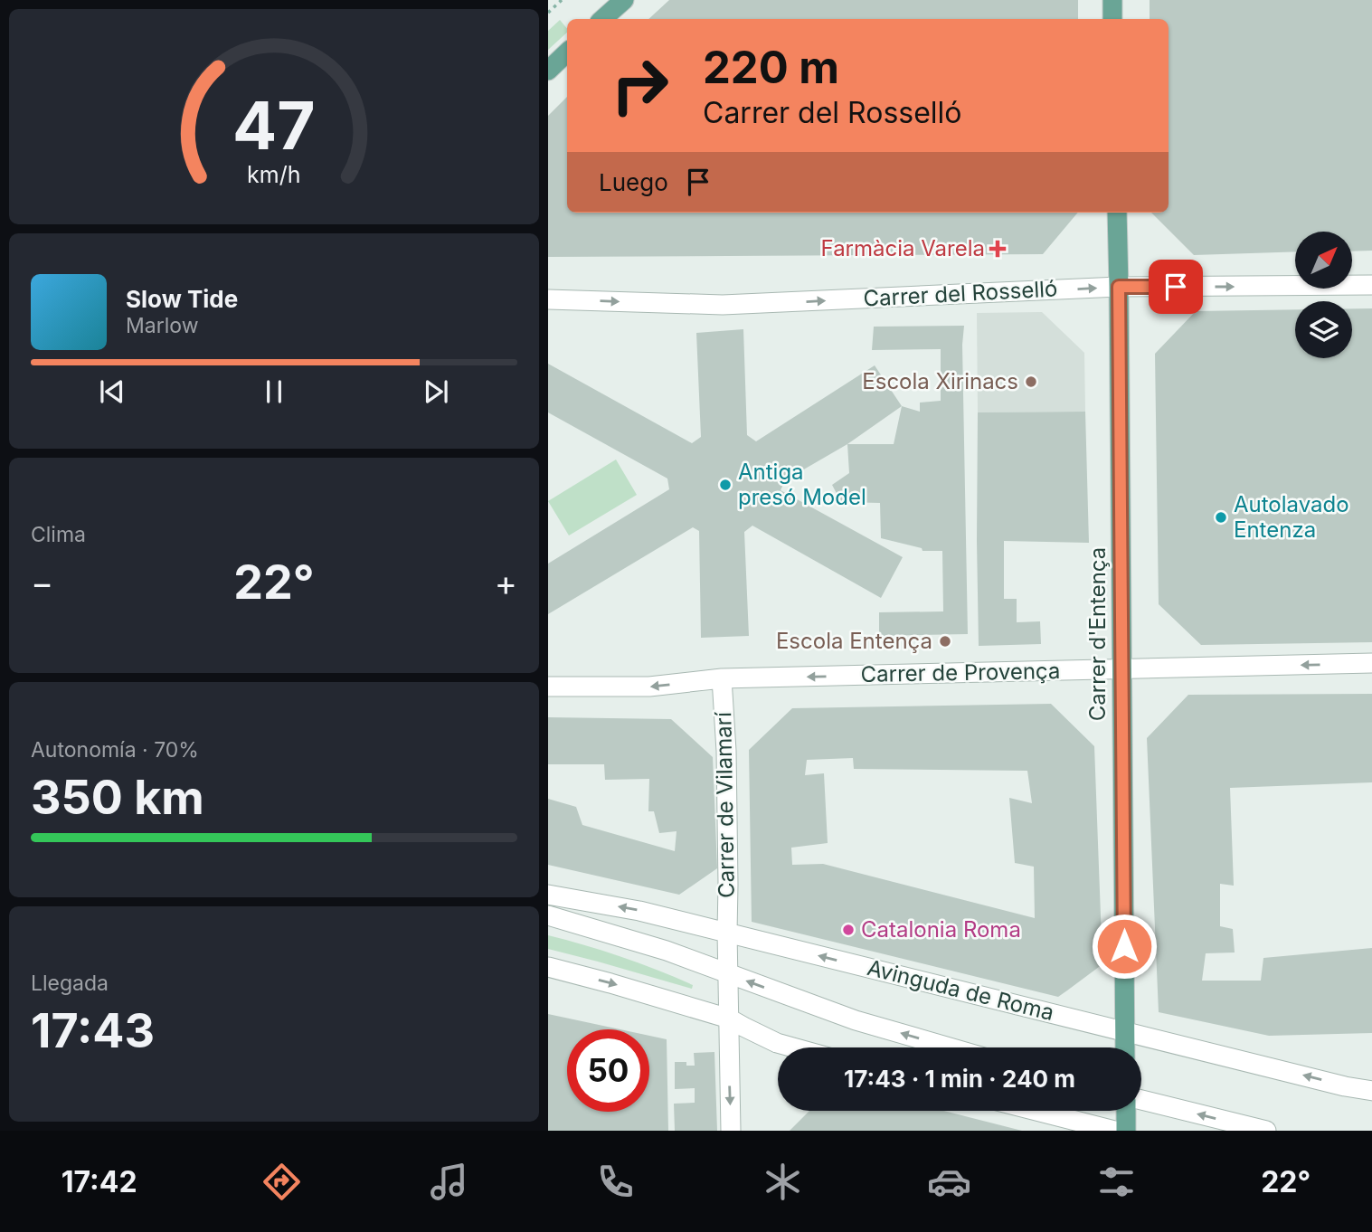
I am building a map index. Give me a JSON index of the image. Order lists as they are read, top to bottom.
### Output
{
  "streets": {
    "main road": ["Carrer d'Entença"],
    "street": [
      "Carrer del Rosselló",
      "Carrer de Provença",
      "Carrer de Vilamarí",
      "Avinguda de Roma"
    ]
  },
  "crossings": [
    ["Carrer del Rosselló", "Carrer d'Entença"],
    ["Carrer d'Entença", "Carrer de Provença"],
    ["Carrer d'Entença", "Avinguda de Roma"],
    ["Carrer de Provença", "Carrer de Vilamarí"],
    ["Carrer de Vilamarí", "Avinguda de Roma"]
  ],
  "one_way": ["Carrer del Rosselló", "Carrer de Provença"],
  "places": {
    "health": ["Farmàcia Varela"],
    "other": [
      "Escola Xirinacs",
      "Antiga presó Model",
      "Autolavado Entenza",
      "Escola Entença",
      "Catalonia Roma"
    ]
  },
  "north": "top right",
  "page": {
    "turn": ["220 m", "Carrer del Rosselló"],
    "then": "Luego",
    "song": ["Slow Tide", "Marlow"],
    "tile": [
      "Clima",
      ["Autonomía · 70%", "350 km"],
      ["Llegada", "17:43"]
    ],
    "heat": ["−", "22°", "+"],
    "limit": "50",
    "trip": "17:43 · 1 min · 240 m",
    "tabs": ["17:42", "22°"],
    "gauge": ["47", "km/h"]
  }
}
